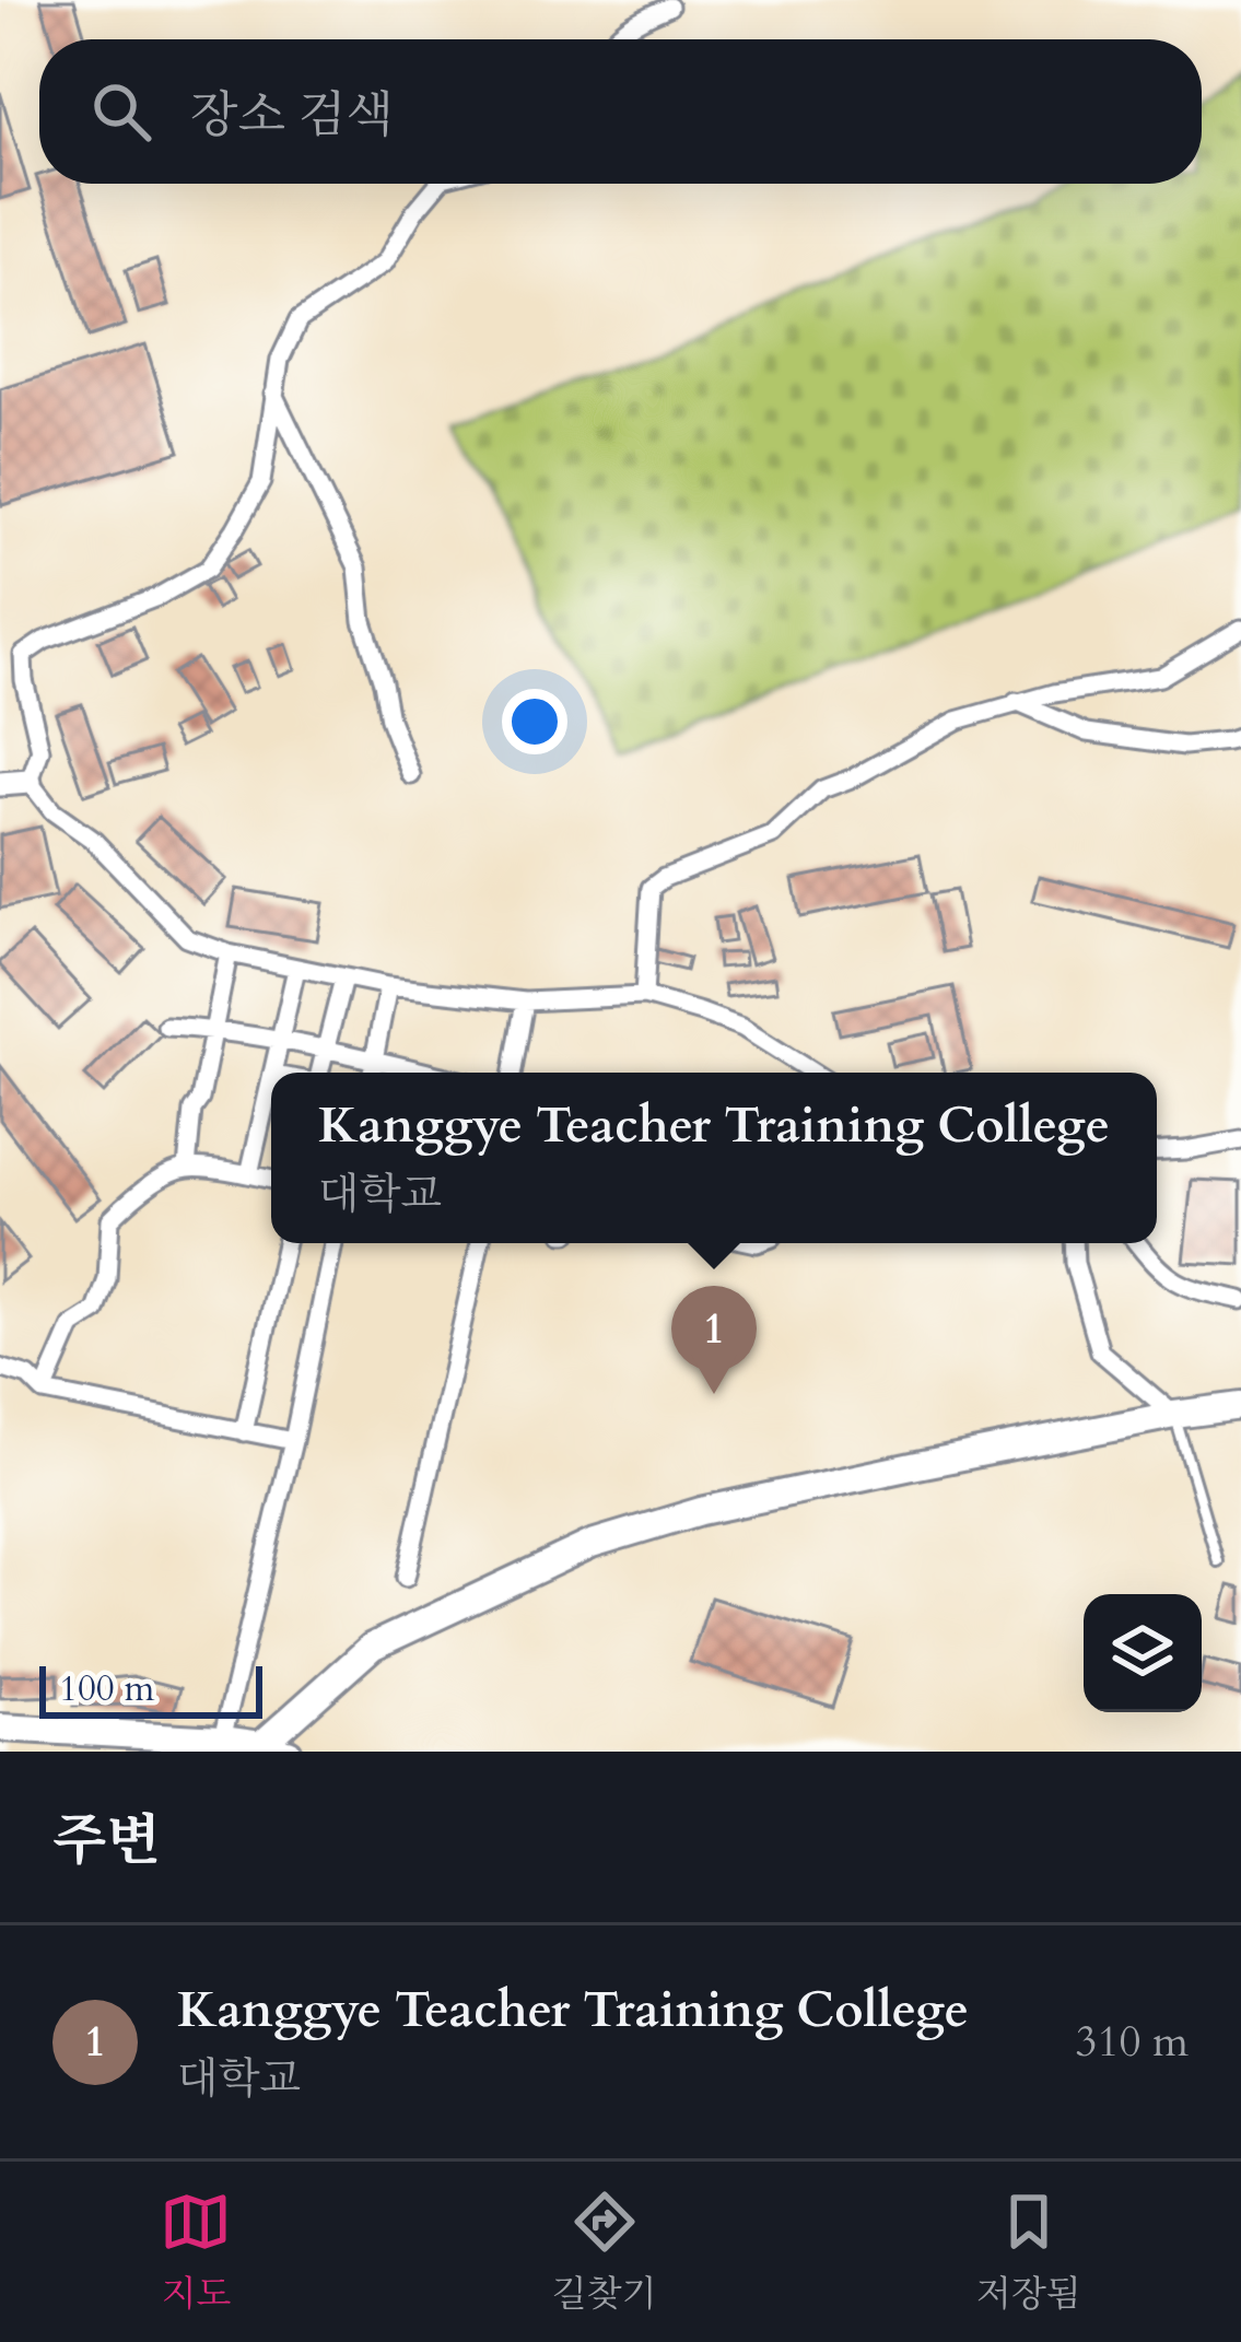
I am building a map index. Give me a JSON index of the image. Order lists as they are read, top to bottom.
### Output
{
  "scale_bar": "100 m",
  "page": {
    "search": "장소 검색",
    "popup": ["Kanggye Teacher Training College", "대학교"],
    "pins": "1",
    "scale": "100 m",
    "heading": "주변",
    "list": [
      {
        "mark": "1",
        "name": "Kanggye Teacher Training College",
        "note": "대학교",
        "value": "310 m"
      }
    ],
    "nav": ["지도", "길찾기", "저장됨"]
  }
}
